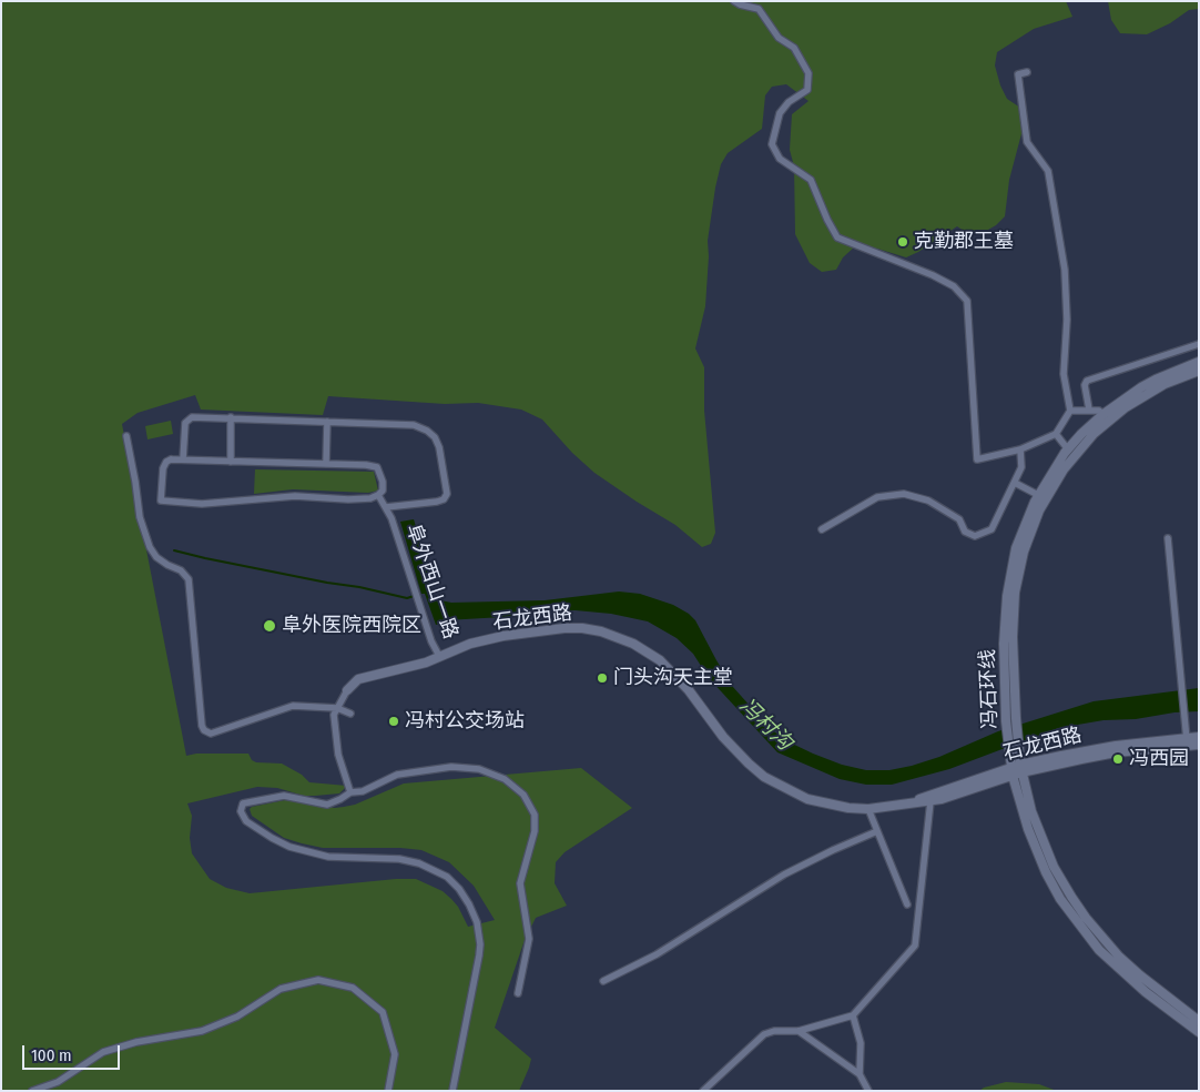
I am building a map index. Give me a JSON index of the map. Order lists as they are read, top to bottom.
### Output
{
  "streets": {
    "main road": ["石龙西路", "冯石环线"],
    "street": ["阜外西山一路"]
  },
  "crossings": [
    ["阜外西山一路", "石龙西路"],
    ["石龙西路", "冯石环线"]
  ],
  "water": ["冯村沟"],
  "places": [
    "克勤郡王墓",
    "阜外医院西院区",
    "门头沟天主堂",
    "冯村公交场站",
    "冯西园"
  ],
  "scale_bar": "100 m"
}
